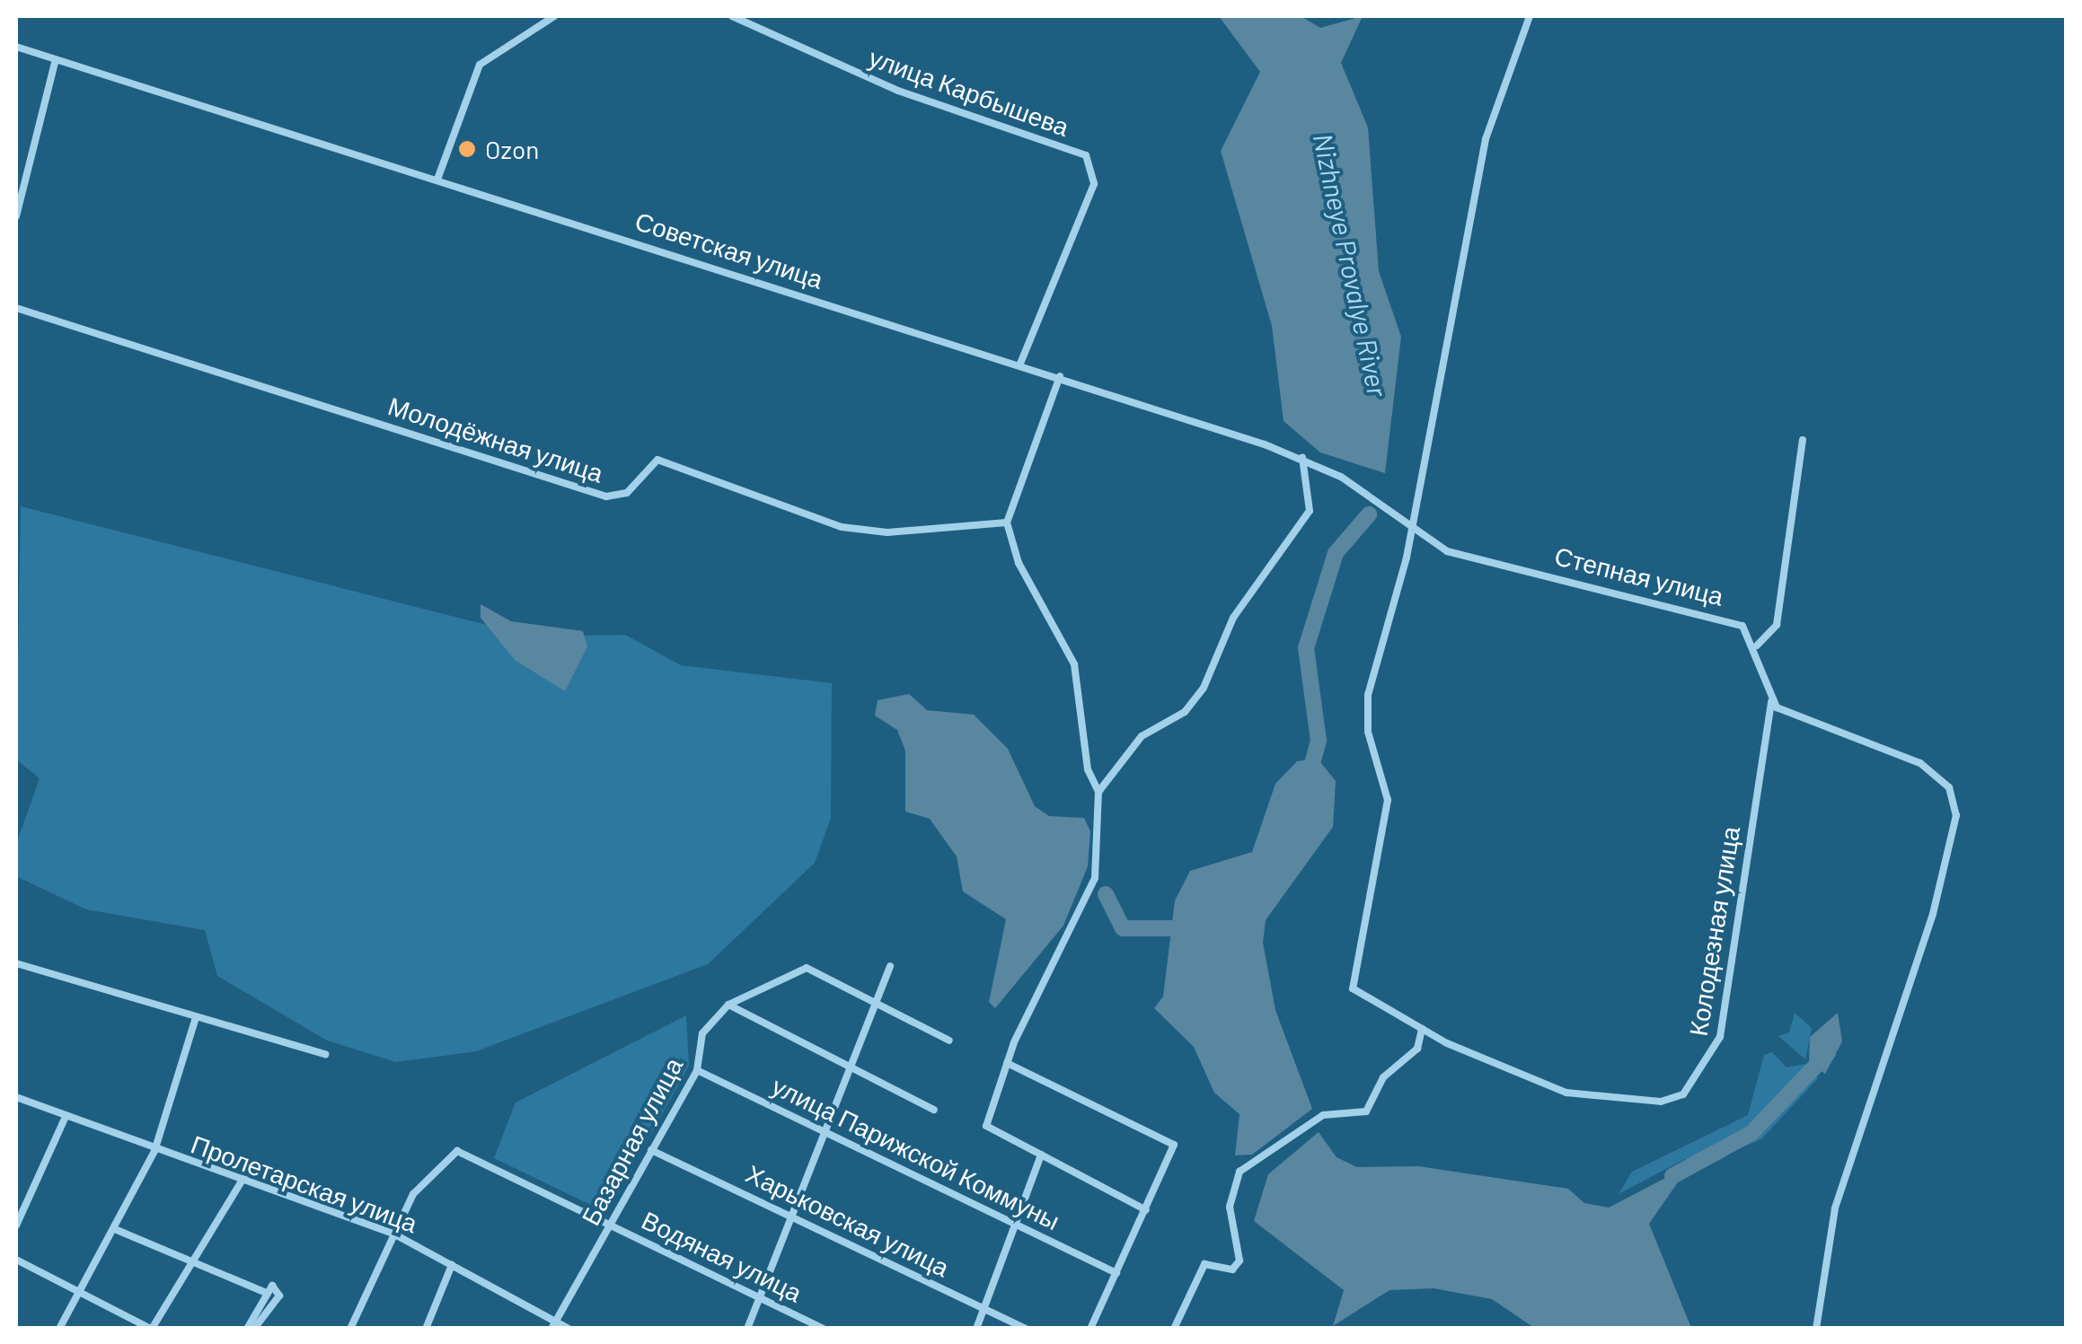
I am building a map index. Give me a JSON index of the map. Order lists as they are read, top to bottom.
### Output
{
  "streets": {
    "street": [
      "улица Карбышева",
      "Советская улица",
      "Молодёжная улица",
      "Степная улица",
      "Колодезная улица",
      "Базарная улица",
      "улица Парижской Коммуны",
      "Пролетарская улица",
      "Харьковская улица",
      "Водяная улица"
    ]
  },
  "crossings": [
    ["улица Карбышева", "Советская улица"],
    ["Советская улица", "Степная улица"],
    ["Базарная улица", "улица Парижской Коммуны"],
    ["Базарная улица", "Пролетарская улица"],
    ["Базарная улица", "Харьковская улица"],
    ["Базарная улица", "Водяная улица"],
    ["Пролетарская улица", "Водяная улица"]
  ],
  "water": ["Nizhneye Provalye River"],
  "places": ["Ozon"]
}
